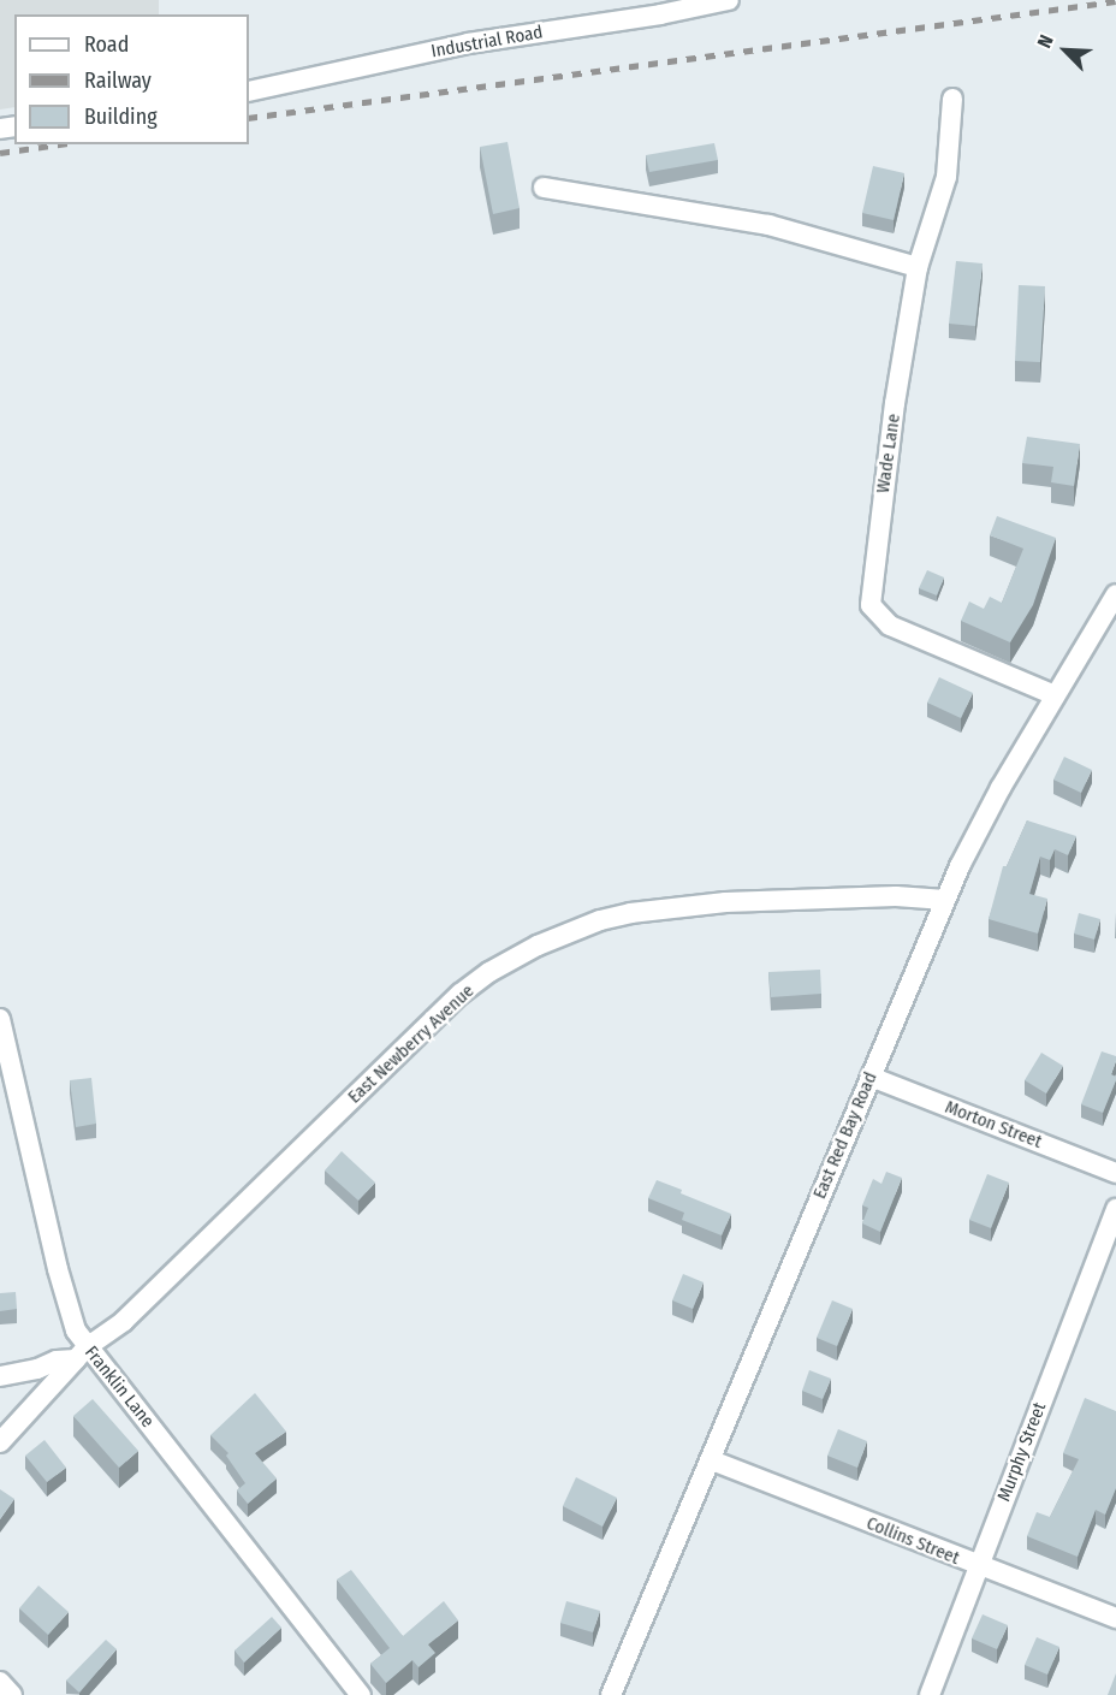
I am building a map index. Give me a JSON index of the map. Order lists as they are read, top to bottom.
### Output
{
  "streets": {
    "street": [
      "Industrial Road",
      "Wade Lane",
      "East Newberry Avenue",
      "Morton Street",
      "East Red Bay Road",
      "Franklin Lane",
      "Murphy Street",
      "Collins Street"
    ]
  },
  "crossings": [
    ["Wade Lane", "East Red Bay Road"],
    ["East Newberry Avenue", "East Red Bay Road"],
    ["East Newberry Avenue", "Franklin Lane"],
    ["Morton Street", "East Red Bay Road"],
    ["East Red Bay Road", "Collins Street"],
    ["Murphy Street", "Collins Street"]
  ],
  "legend": ["Road", "Railway", "Building"],
  "north": "top left"
}
